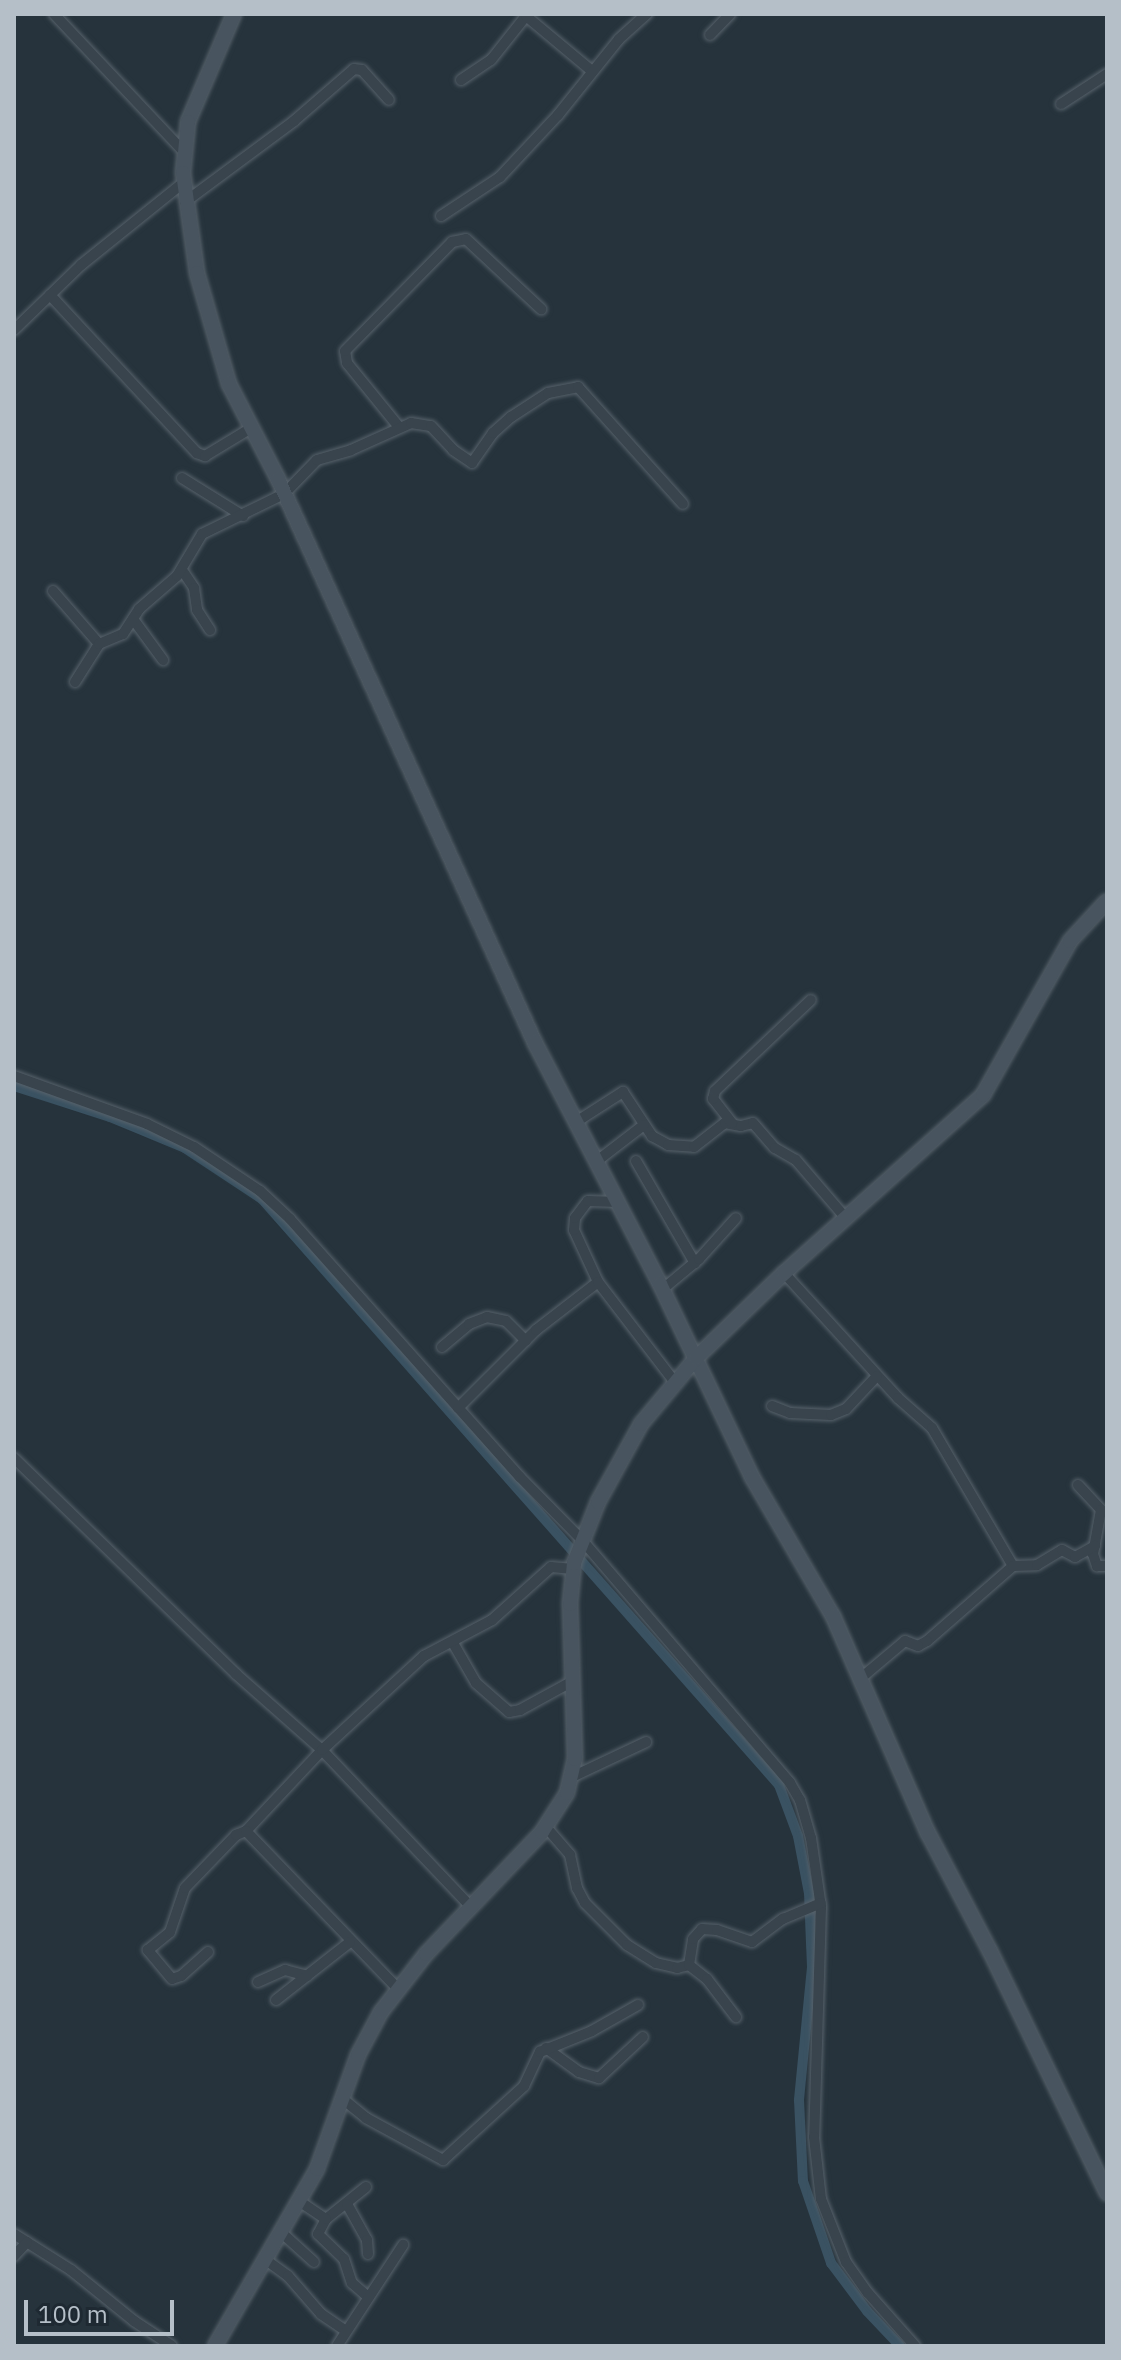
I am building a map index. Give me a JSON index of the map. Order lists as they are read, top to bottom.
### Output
{
  "scale_bar": "100 m"
}
